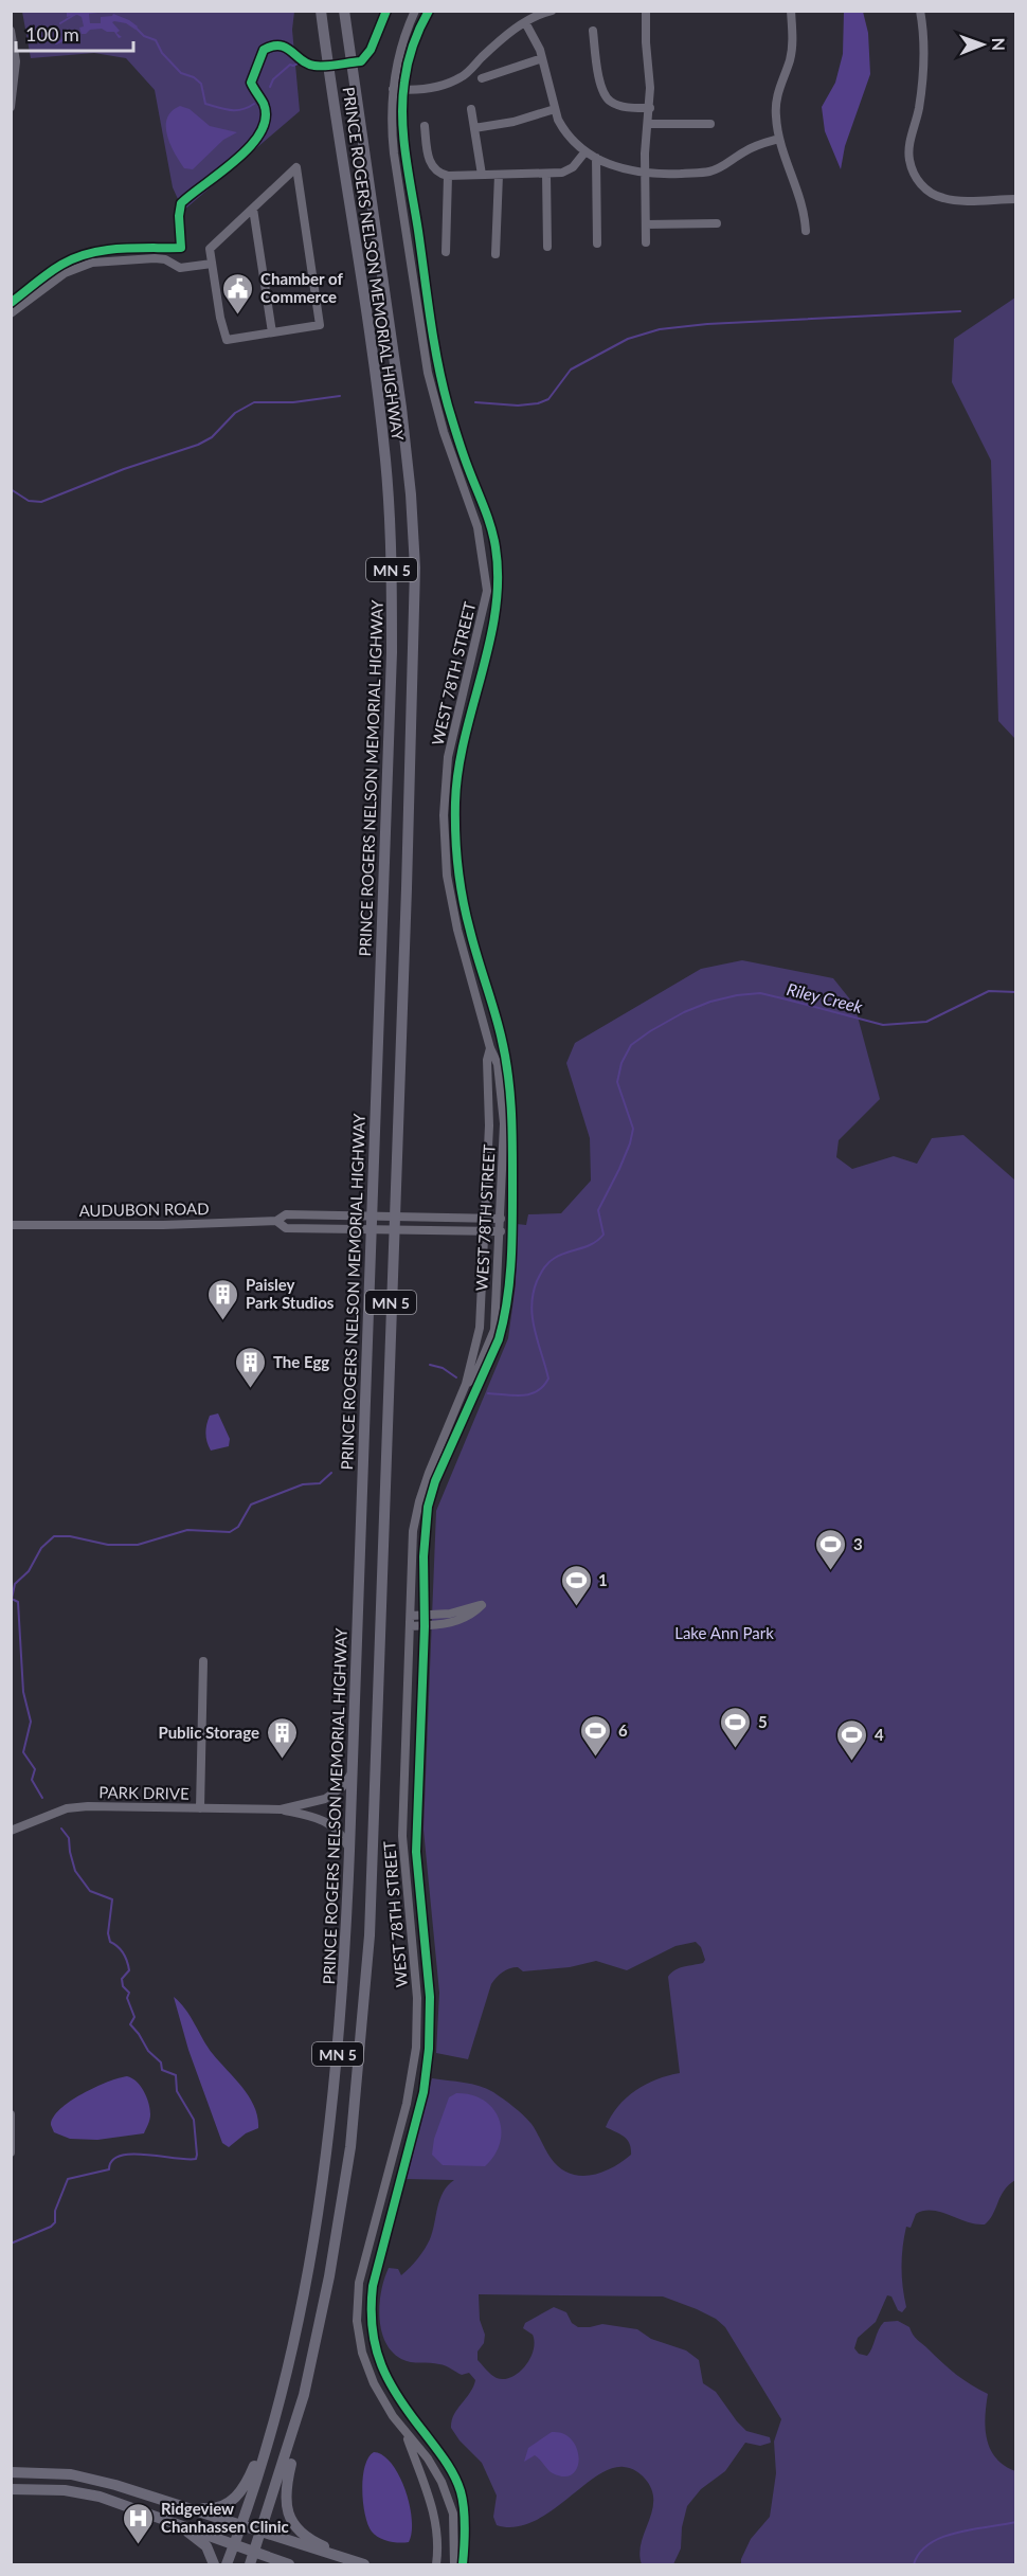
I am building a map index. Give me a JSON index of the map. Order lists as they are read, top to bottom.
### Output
{
  "streets": {
    "main road": ["PRINCE ROGERS NELSON MEMORIAL HIGHWAY", "MN 5"],
    "street": ["WEST 78TH STREET", "AUDUBON ROAD", "PARK DRIVE"]
  },
  "crossings": [
    ["PRINCE ROGERS NELSON MEMORIAL HIGHWAY", "AUDUBON ROAD"],
    ["PRINCE ROGERS NELSON MEMORIAL HIGHWAY", "PARK DRIVE"],
    ["WEST 78TH STREET", "AUDUBON ROAD"]
  ],
  "water": ["Riley Creek"],
  "parks": ["Lake Ann Park"],
  "places": {
    "public building": ["Chamber of Commerce"],
    "building": ["Paisley Park Studios", "The Egg", "Public Storage"],
    "sports": [
      "3",
      "1",
      "5",
      "6",
      "4"
    ],
    "hospital": ["Ridgeview Chanhassen Clinic"]
  },
  "scale_bar": "100 m",
  "north": "right"
}
